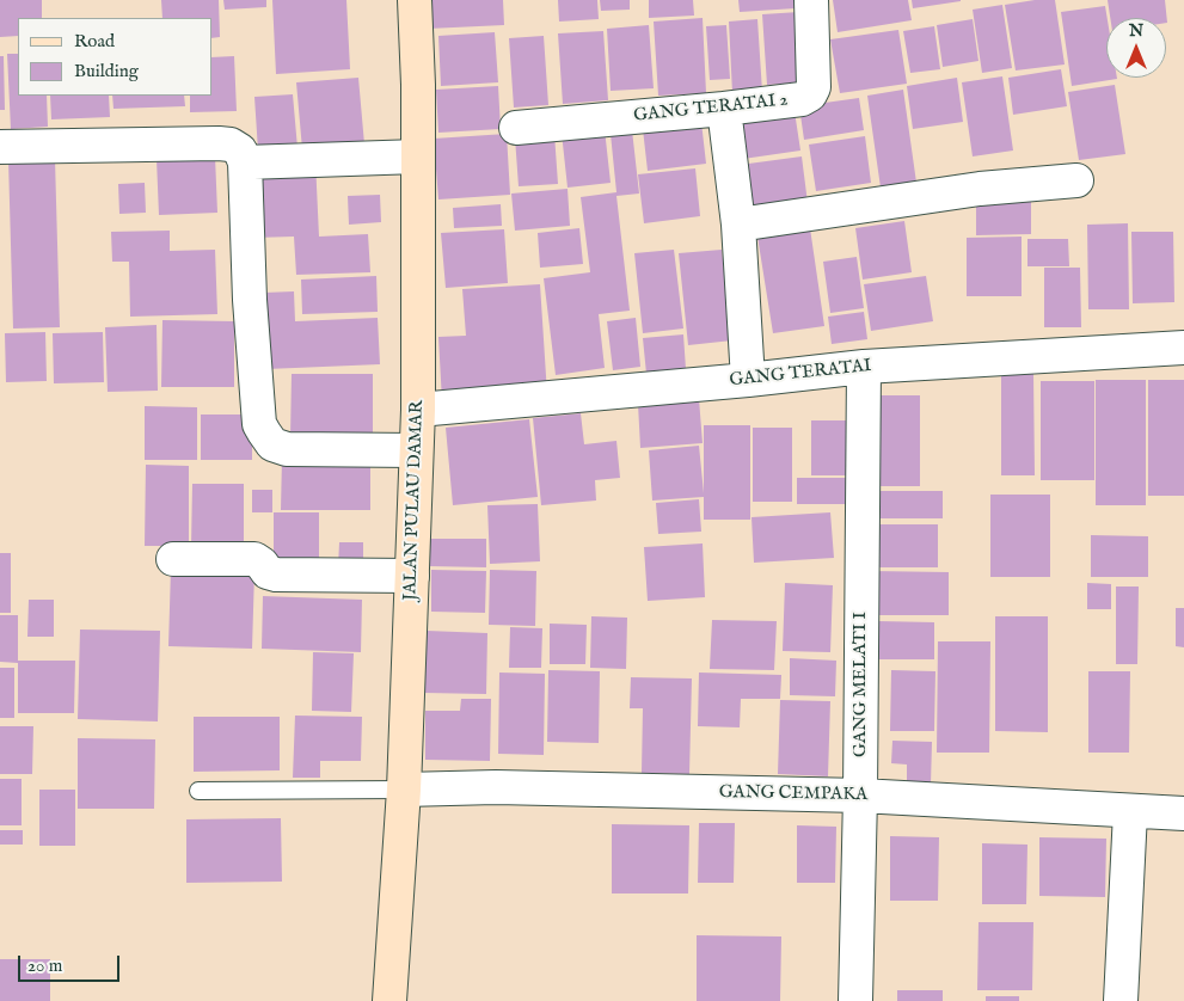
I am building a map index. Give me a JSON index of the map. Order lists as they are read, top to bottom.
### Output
{
  "streets": {
    "street": [
      "GANG TERATAI 2",
      "GANG TERATAI",
      "JALAN PULAU DAMAR",
      "GANG MELATI I",
      "GANG CEMPAKA"
    ]
  },
  "crossings": [
    ["GANG TERATAI", "JALAN PULAU DAMAR"],
    ["GANG TERATAI", "GANG MELATI I"],
    ["JALAN PULAU DAMAR", "GANG CEMPAKA"],
    ["GANG MELATI I", "GANG CEMPAKA"]
  ],
  "legend": ["Road", "Building"],
  "scale_bar": "20 m",
  "north": "top"
}
